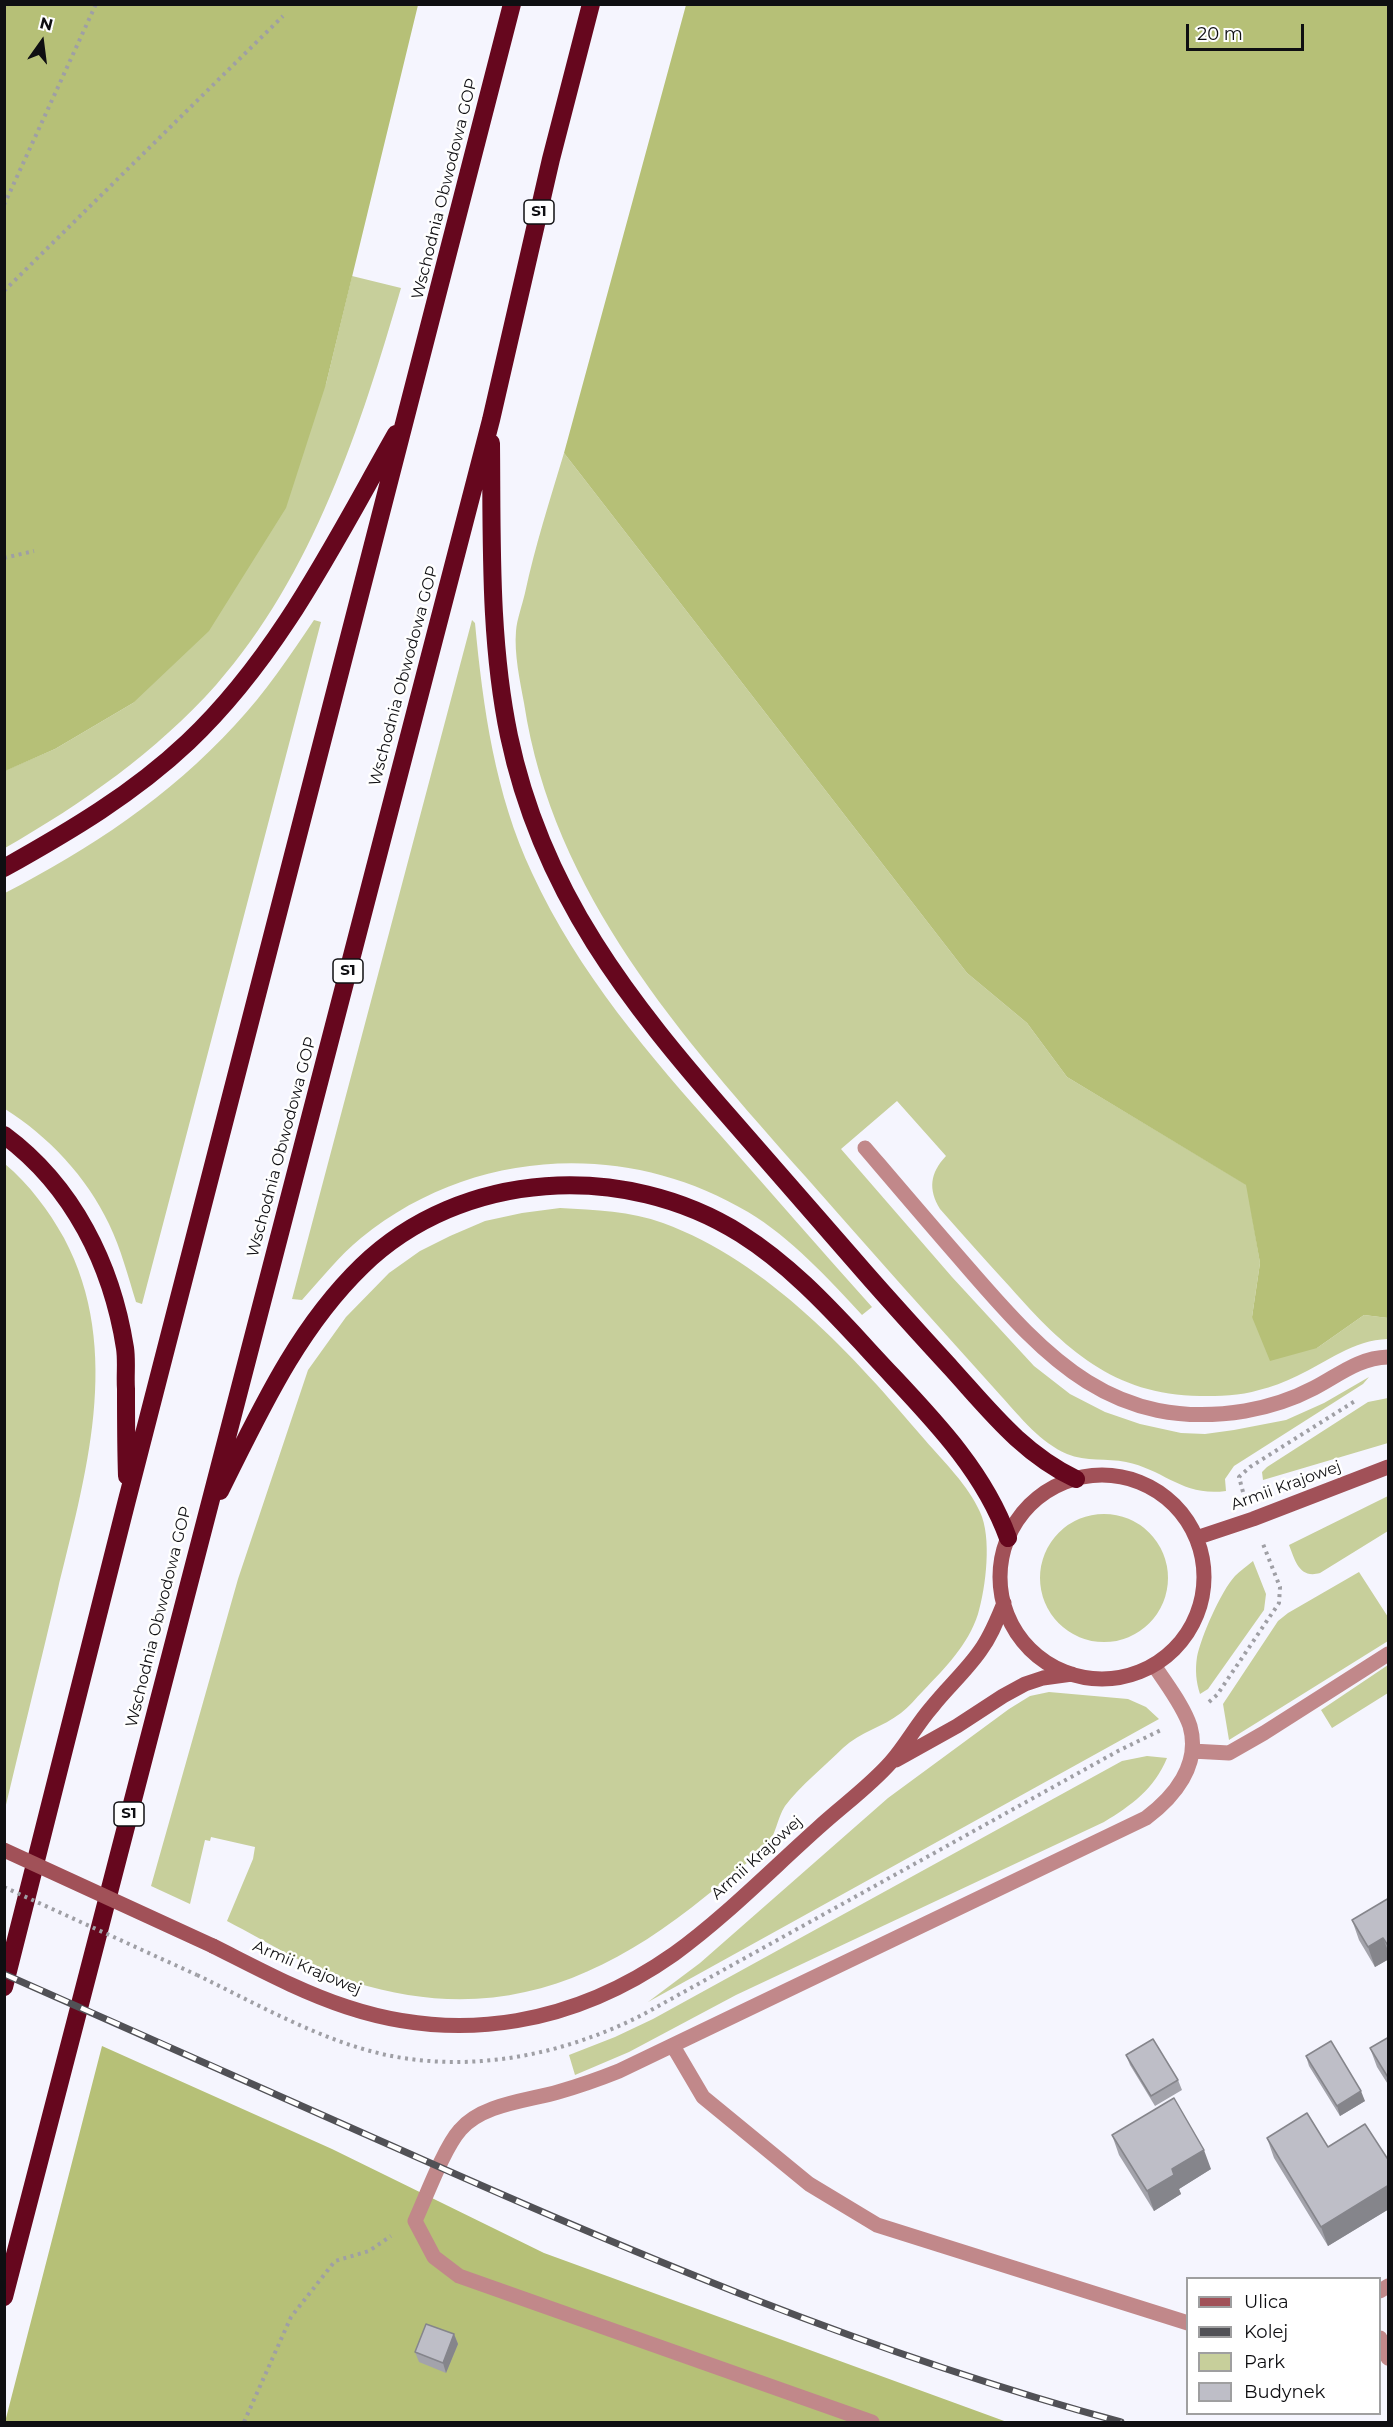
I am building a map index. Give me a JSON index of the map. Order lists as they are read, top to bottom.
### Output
{
  "streets": {
    "highway": ["Wschodnia Obwodowa GOP", "S1"],
    "main road": ["Armii Krajowej"]
  },
  "legend": [
    "Ulica",
    "Kolej",
    "Park",
    "Budynek"
  ],
  "scale_bar": "20 m",
  "north": "top"
}
